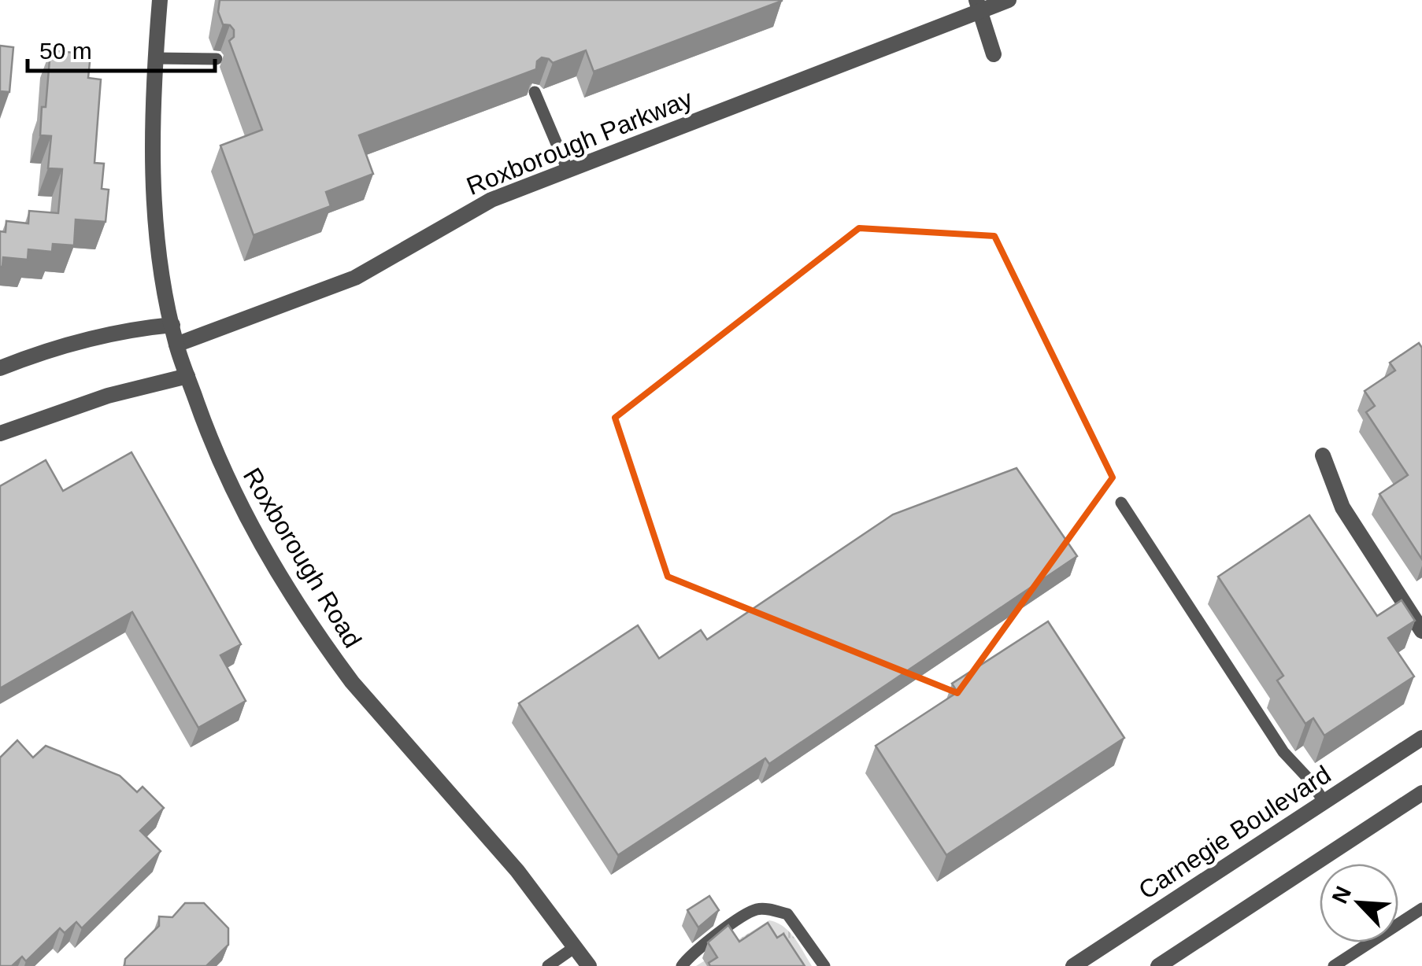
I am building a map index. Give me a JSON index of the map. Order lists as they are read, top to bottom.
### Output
{
  "streets": {
    "street": ["Roxborough Parkway", "Roxborough Road", "Carnegie Boulevard"]
  },
  "crossings": [
    ["Roxborough Parkway", "Roxborough Road"]
  ],
  "scale_bar": "50 m",
  "north": "top left"
}
